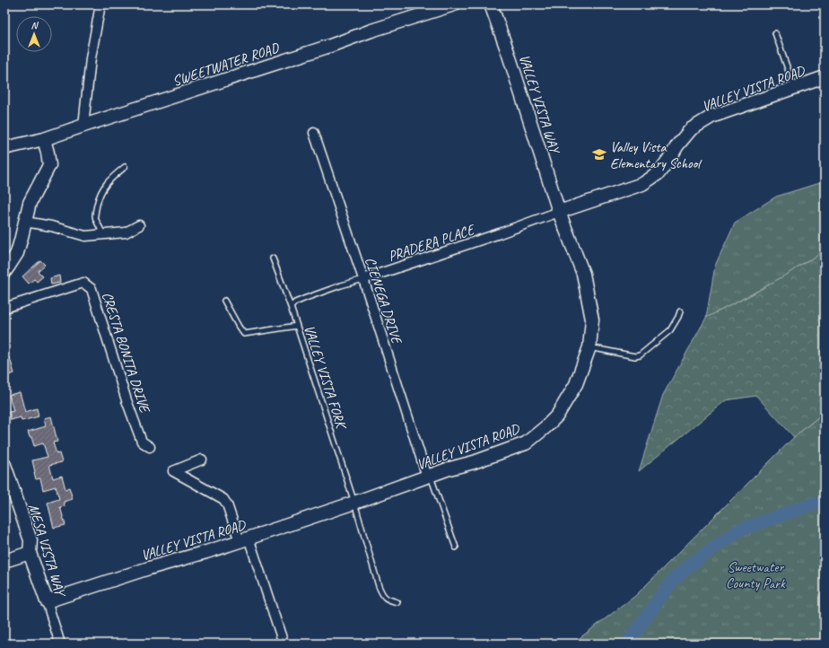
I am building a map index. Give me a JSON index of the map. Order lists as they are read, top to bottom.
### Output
{
  "streets": {
    "street": [
      "SWEETWATER ROAD",
      "VALLEY VISTA ROAD",
      "VALLEY VISTA WAY",
      "PRADERA PLACE",
      "CIENEGA DRIVE",
      "CRESTA BONITA DRIVE",
      "MESA VISTA WAY"
    ],
    "lane": ["VALLEY VISTA FORK"]
  },
  "crossings": [
    ["VALLEY VISTA ROAD", "VALLEY VISTA WAY"],
    ["VALLEY VISTA ROAD", "PRADERA PLACE"],
    ["VALLEY VISTA ROAD", "CIENEGA DRIVE"],
    ["VALLEY VISTA ROAD", "VALLEY VISTA FORK"],
    ["VALLEY VISTA ROAD", "MESA VISTA WAY"],
    ["VALLEY VISTA WAY", "PRADERA PLACE"],
    ["PRADERA PLACE", "CIENEGA DRIVE"],
    ["PRADERA PLACE", "VALLEY VISTA FORK"]
  ],
  "parks": ["Sweetwater County Park"],
  "places": {
    "school or university": ["Valley Vista Elementary School"]
  },
  "north": "top"
}
